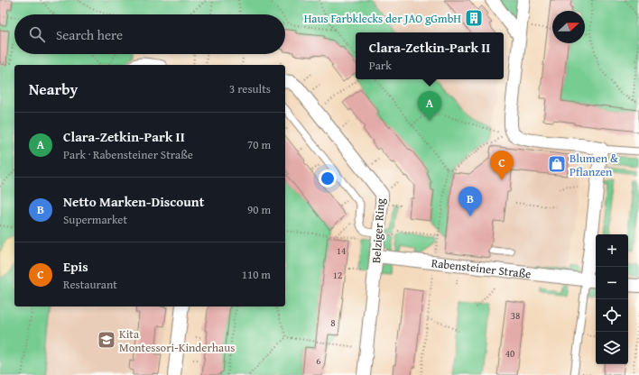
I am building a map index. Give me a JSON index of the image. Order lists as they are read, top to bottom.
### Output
{
  "streets": {
    "street": ["Belziger Ring", "Rabensteiner Straße"]
  },
  "crossings": [
    ["Belziger Ring", "Rabensteiner Straße"]
  ],
  "places": {
    "building": ["Haus Farbklecks der JAO gGmbH"],
    "shop": ["Blumen & Pflanzen"],
    "school or university": ["Kita Montessori-Kinderhaus"]
  },
  "house_numbers": [
    "14",
    "12",
    "38",
    "8",
    "40",
    "6"
  ],
  "north": "right",
  "page": {
    "search": "Search here",
    "popup": ["Clara-Zetkin-Park II", "Park"],
    "heading": ["Nearby", "3 results"],
    "pins": ["A", "C", "B"],
    "list": [
      {
        "mark": "A",
        "name": "Clara-Zetkin-Park II",
        "note": "Park · Rabensteiner Straße",
        "value": "70 m"
      },
      {
        "mark": "B",
        "name": "Netto Marken-Discount",
        "note": "Supermarket",
        "value": "90 m"
      },
      {
        "mark": "C",
        "name": "Epis",
        "note": "Restaurant",
        "value": "110 m"
      }
    ],
    "map_buttons": ["+", "−"]
  }
}
